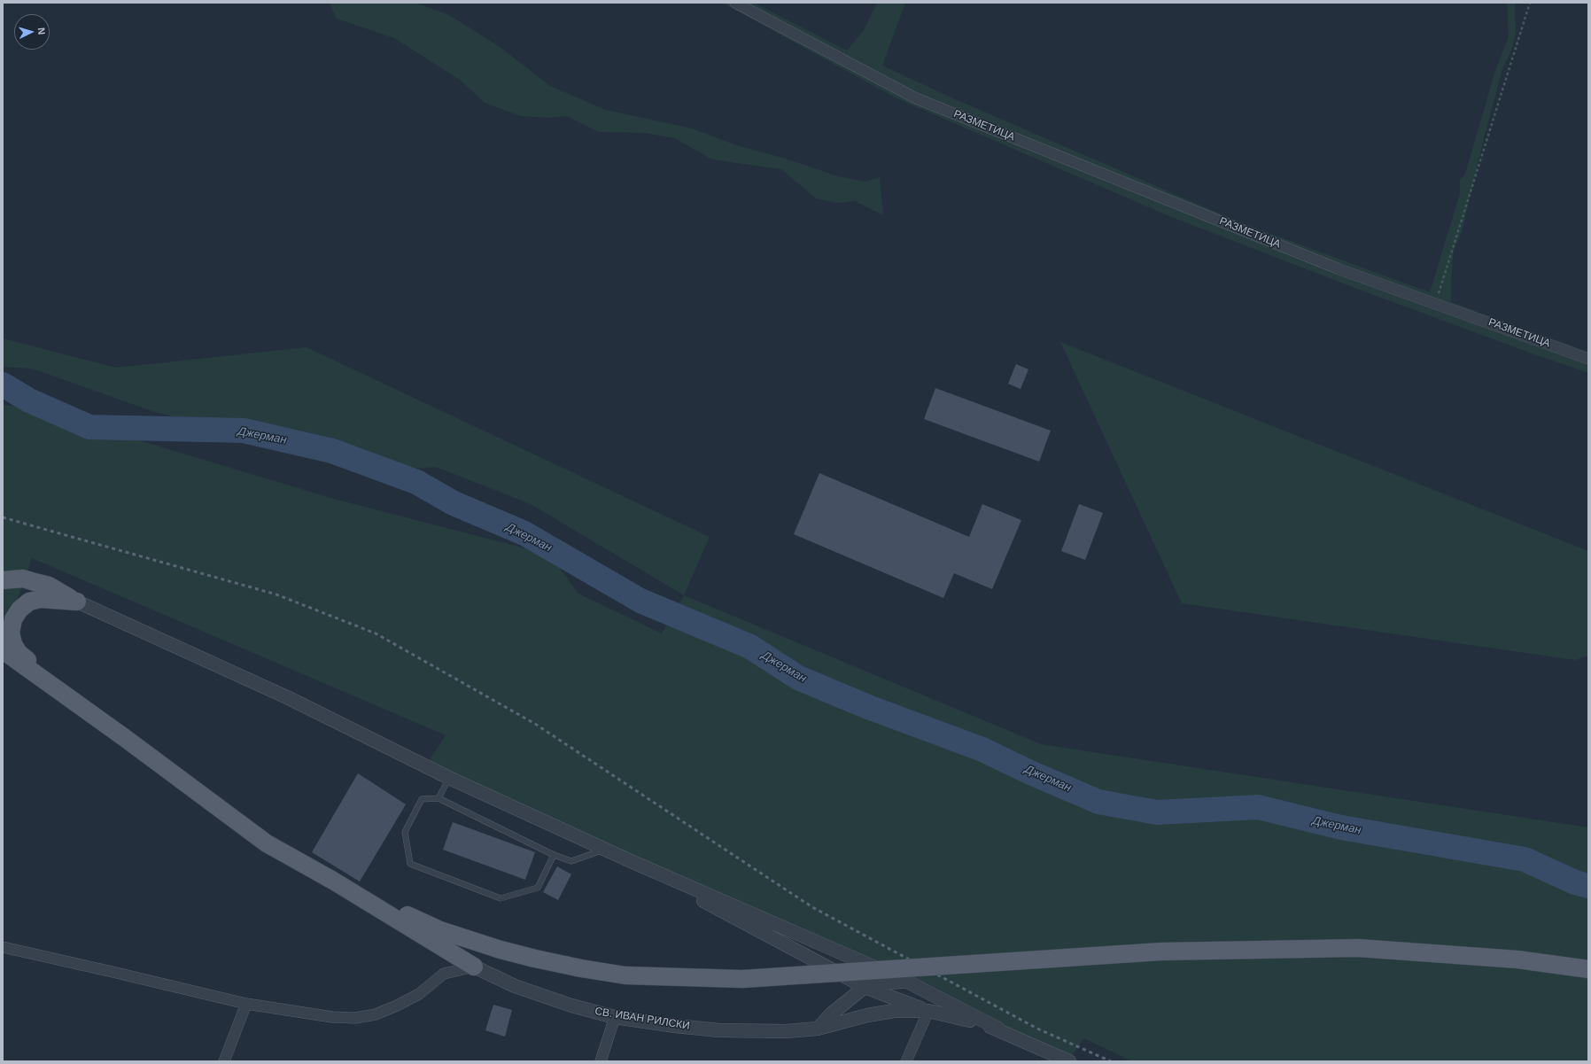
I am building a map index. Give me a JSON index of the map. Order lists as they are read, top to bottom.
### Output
{
  "streets": {
    "street": ["РАЗМЕТИЦА", "СВ. ИВАН РИЛСКИ"]
  },
  "water": ["Джерман"],
  "north": "right"
}
